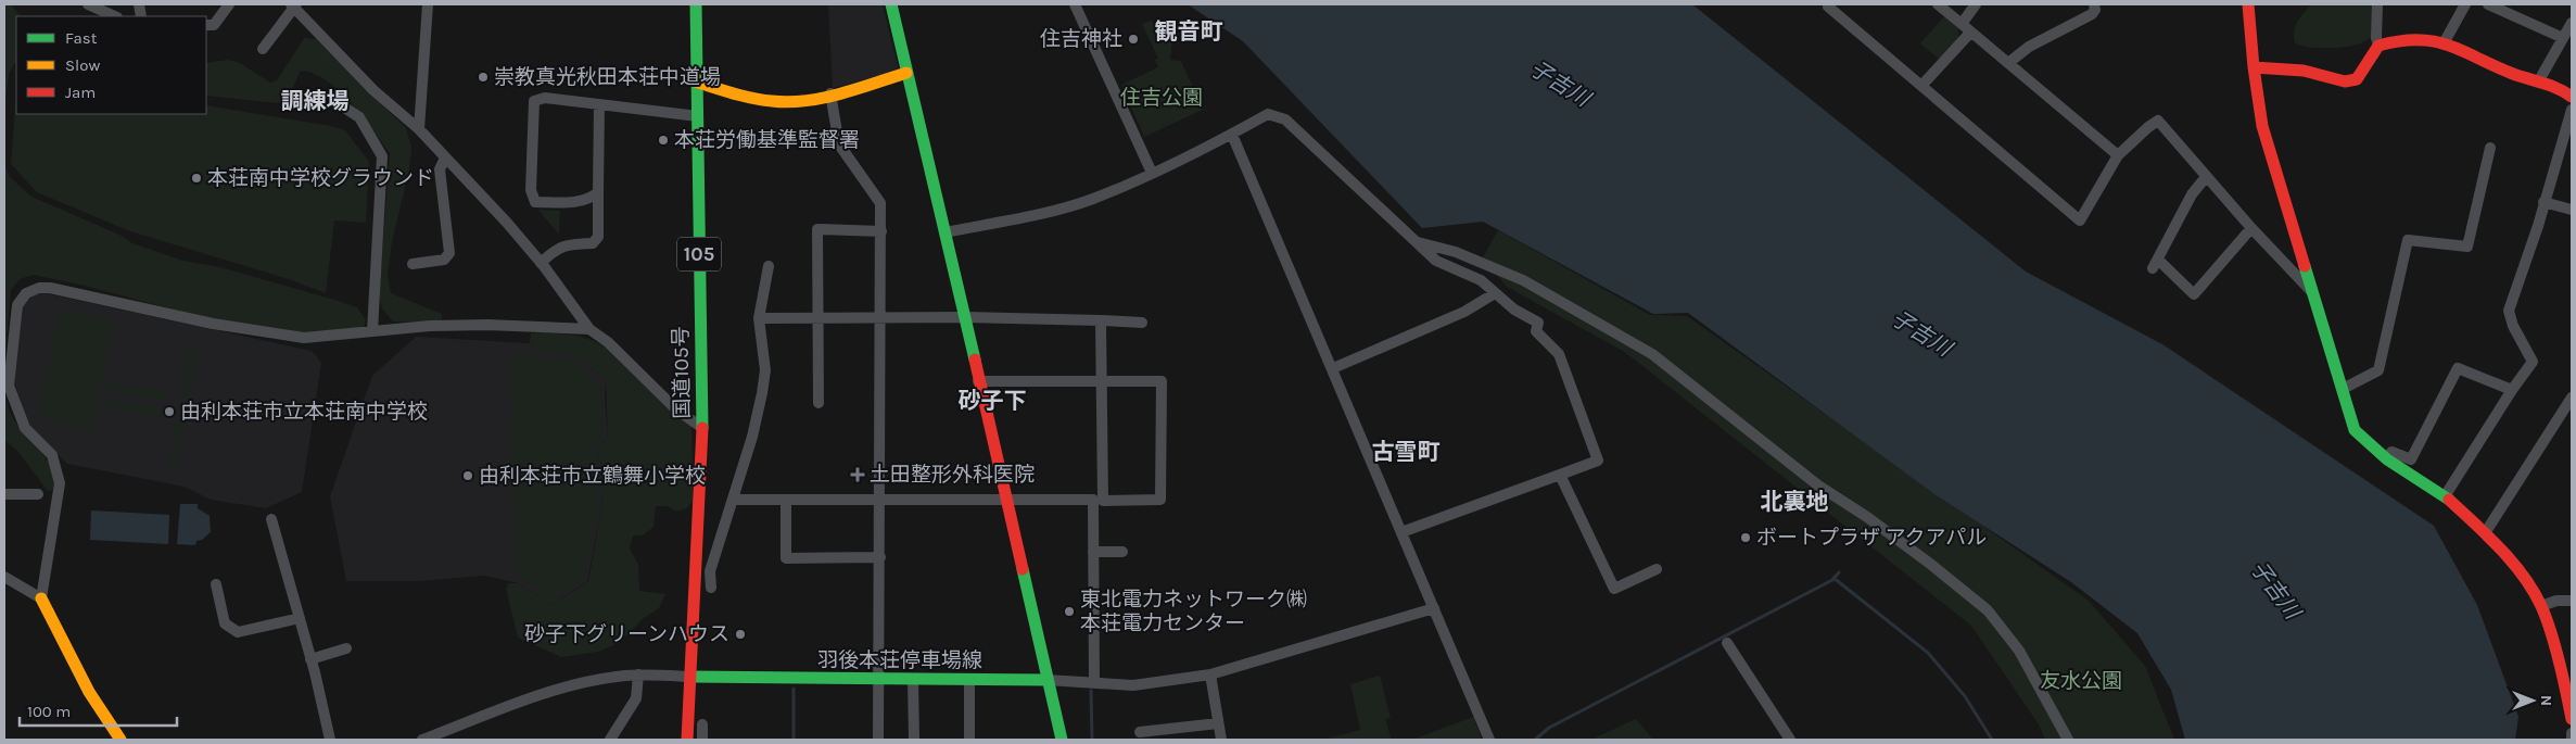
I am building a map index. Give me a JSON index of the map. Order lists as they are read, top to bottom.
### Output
{
  "streets": {
    "main road": ["105", "国道105号", "羽後本荘停車場線"]
  },
  "crossings": [
    ["国道105号", "羽後本荘停車場線"]
  ],
  "districts": [
    "観音町",
    "調練場",
    "砂子下",
    "古雪町",
    "北裏地"
  ],
  "water": ["子吉川"],
  "parks": ["住吉公園", "友水公園"],
  "places": {
    "other": [
      "住吉神社",
      "崇教真光秋田本荘中道場",
      "本荘労働基準監督署",
      "本荘南中学校グラウンド",
      "由利本荘市立本荘南中学校",
      "由利本荘市立鶴舞小学校",
      "ボートプラザ アクアパル",
      "東北電力ネットワーク㈱ 本荘電力センター",
      "砂子下グリーンハウス"
    ],
    "health": ["土田整形外科医院"]
  },
  "legend": ["Fast", "Slow", "Jam"],
  "scale_bar": "100 m",
  "north": "right"
}
